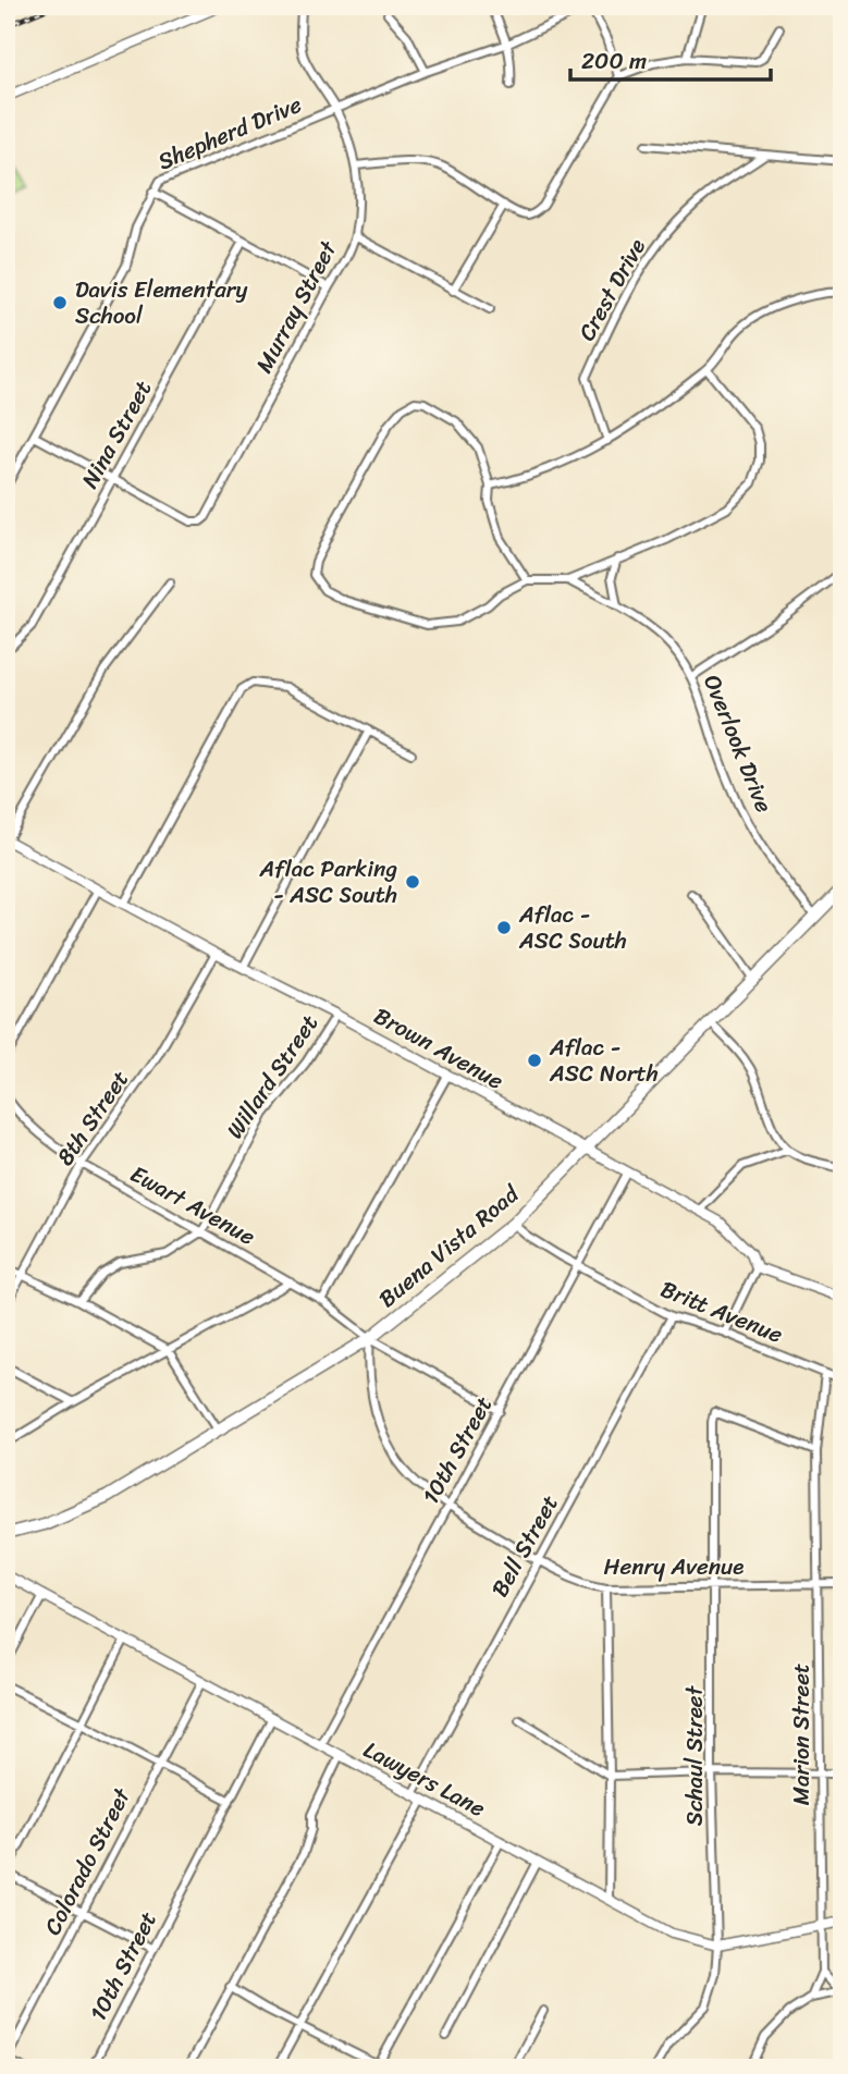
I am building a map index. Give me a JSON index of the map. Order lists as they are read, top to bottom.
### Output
{
  "streets": {
    "main road": ["Buena Vista Road"],
    "street": [
      "Shepherd Drive",
      "Crest Drive",
      "Murray Street",
      "Nina Street",
      "Overlook Drive",
      "Brown Avenue",
      "Willard Street",
      "8th Street",
      "Ewart Avenue",
      "Britt Avenue",
      "10th Street",
      "Bell Street",
      "Henry Avenue",
      "Marion Street",
      "Schaul Street",
      "Lawyers Lane",
      "Colorado Street"
    ]
  },
  "crossings": [
    ["Shepherd Drive", "Murray Street"],
    ["Murray Street", "Nina Street"],
    ["Overlook Drive", "Buena Vista Road"],
    ["Brown Avenue", "Willard Street"],
    ["Brown Avenue", "8th Street"],
    ["Brown Avenue", "Buena Vista Road"],
    ["Brown Avenue", "10th Street"],
    ["Willard Street", "Ewart Avenue"],
    ["8th Street", "Ewart Avenue"],
    ["Ewart Avenue", "Buena Vista Road"],
    ["Ewart Avenue", "10th Street"],
    ["Ewart Avenue", "Henry Avenue"],
    ["Buena Vista Road", "Britt Avenue"],
    ["Buena Vista Road", "Henry Avenue"],
    ["Britt Avenue", "10th Street"],
    ["Britt Avenue", "Bell Street"],
    ["Britt Avenue", "Marion Street"],
    ["10th Street", "Henry Avenue"],
    ["10th Street", "Lawyers Lane"],
    ["Bell Street", "Henry Avenue"],
    ["Bell Street", "Lawyers Lane"],
    ["Henry Avenue", "Marion Street"],
    ["Henry Avenue", "Schaul Street"],
    ["Marion Street", "Schaul Street"],
    ["Marion Street", "Lawyers Lane"],
    ["Schaul Street", "Lawyers Lane"],
    ["Lawyers Lane", "Colorado Street"]
  ],
  "places": [
    "Davis Elementary School",
    "Aflac Parking - ASC South",
    "Aflac - ASC South",
    "Aflac - ASC North"
  ],
  "scale_bar": "200 m"
}
